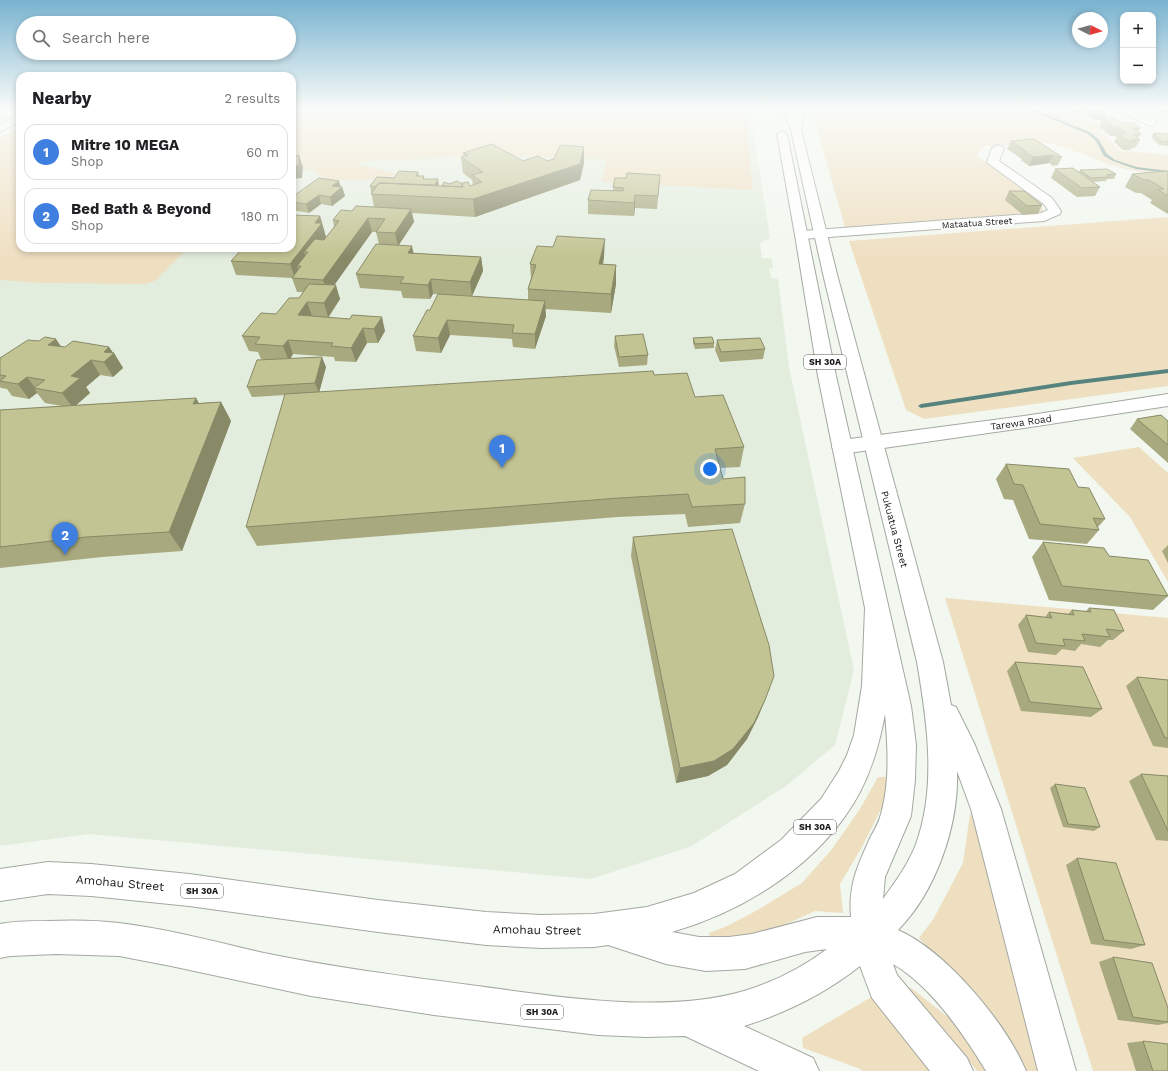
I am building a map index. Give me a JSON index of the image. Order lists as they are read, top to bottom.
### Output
{
  "streets": {
    "main road": [
      "Mataatua Street",
      "SH 30A",
      "Tarewa Road",
      "Pukuatua Street",
      "Amohau Street"
    ]
  },
  "crossings": [
    ["Mataatua Street", "SH 30A"],
    ["Mataatua Street", "Pukuatua Street"],
    ["SH 30A", "Tarewa Road"],
    ["SH 30A", "Pukuatua Street"],
    ["SH 30A", "Amohau Street"],
    ["Tarewa Road", "Pukuatua Street"]
  ],
  "north": "right",
  "page": {
    "map_buttons": ["+", "−"],
    "search": "Search here",
    "heading": ["Nearby", "2 results"],
    "list": [
      {
        "mark": "1",
        "name": "Mitre 10 MEGA",
        "note": "Shop",
        "value": "60 m"
      },
      {
        "mark": "2",
        "name": "Bed Bath & Beyond",
        "note": "Shop",
        "value": "180 m"
      }
    ],
    "pins": ["1", "2"]
  }
}
